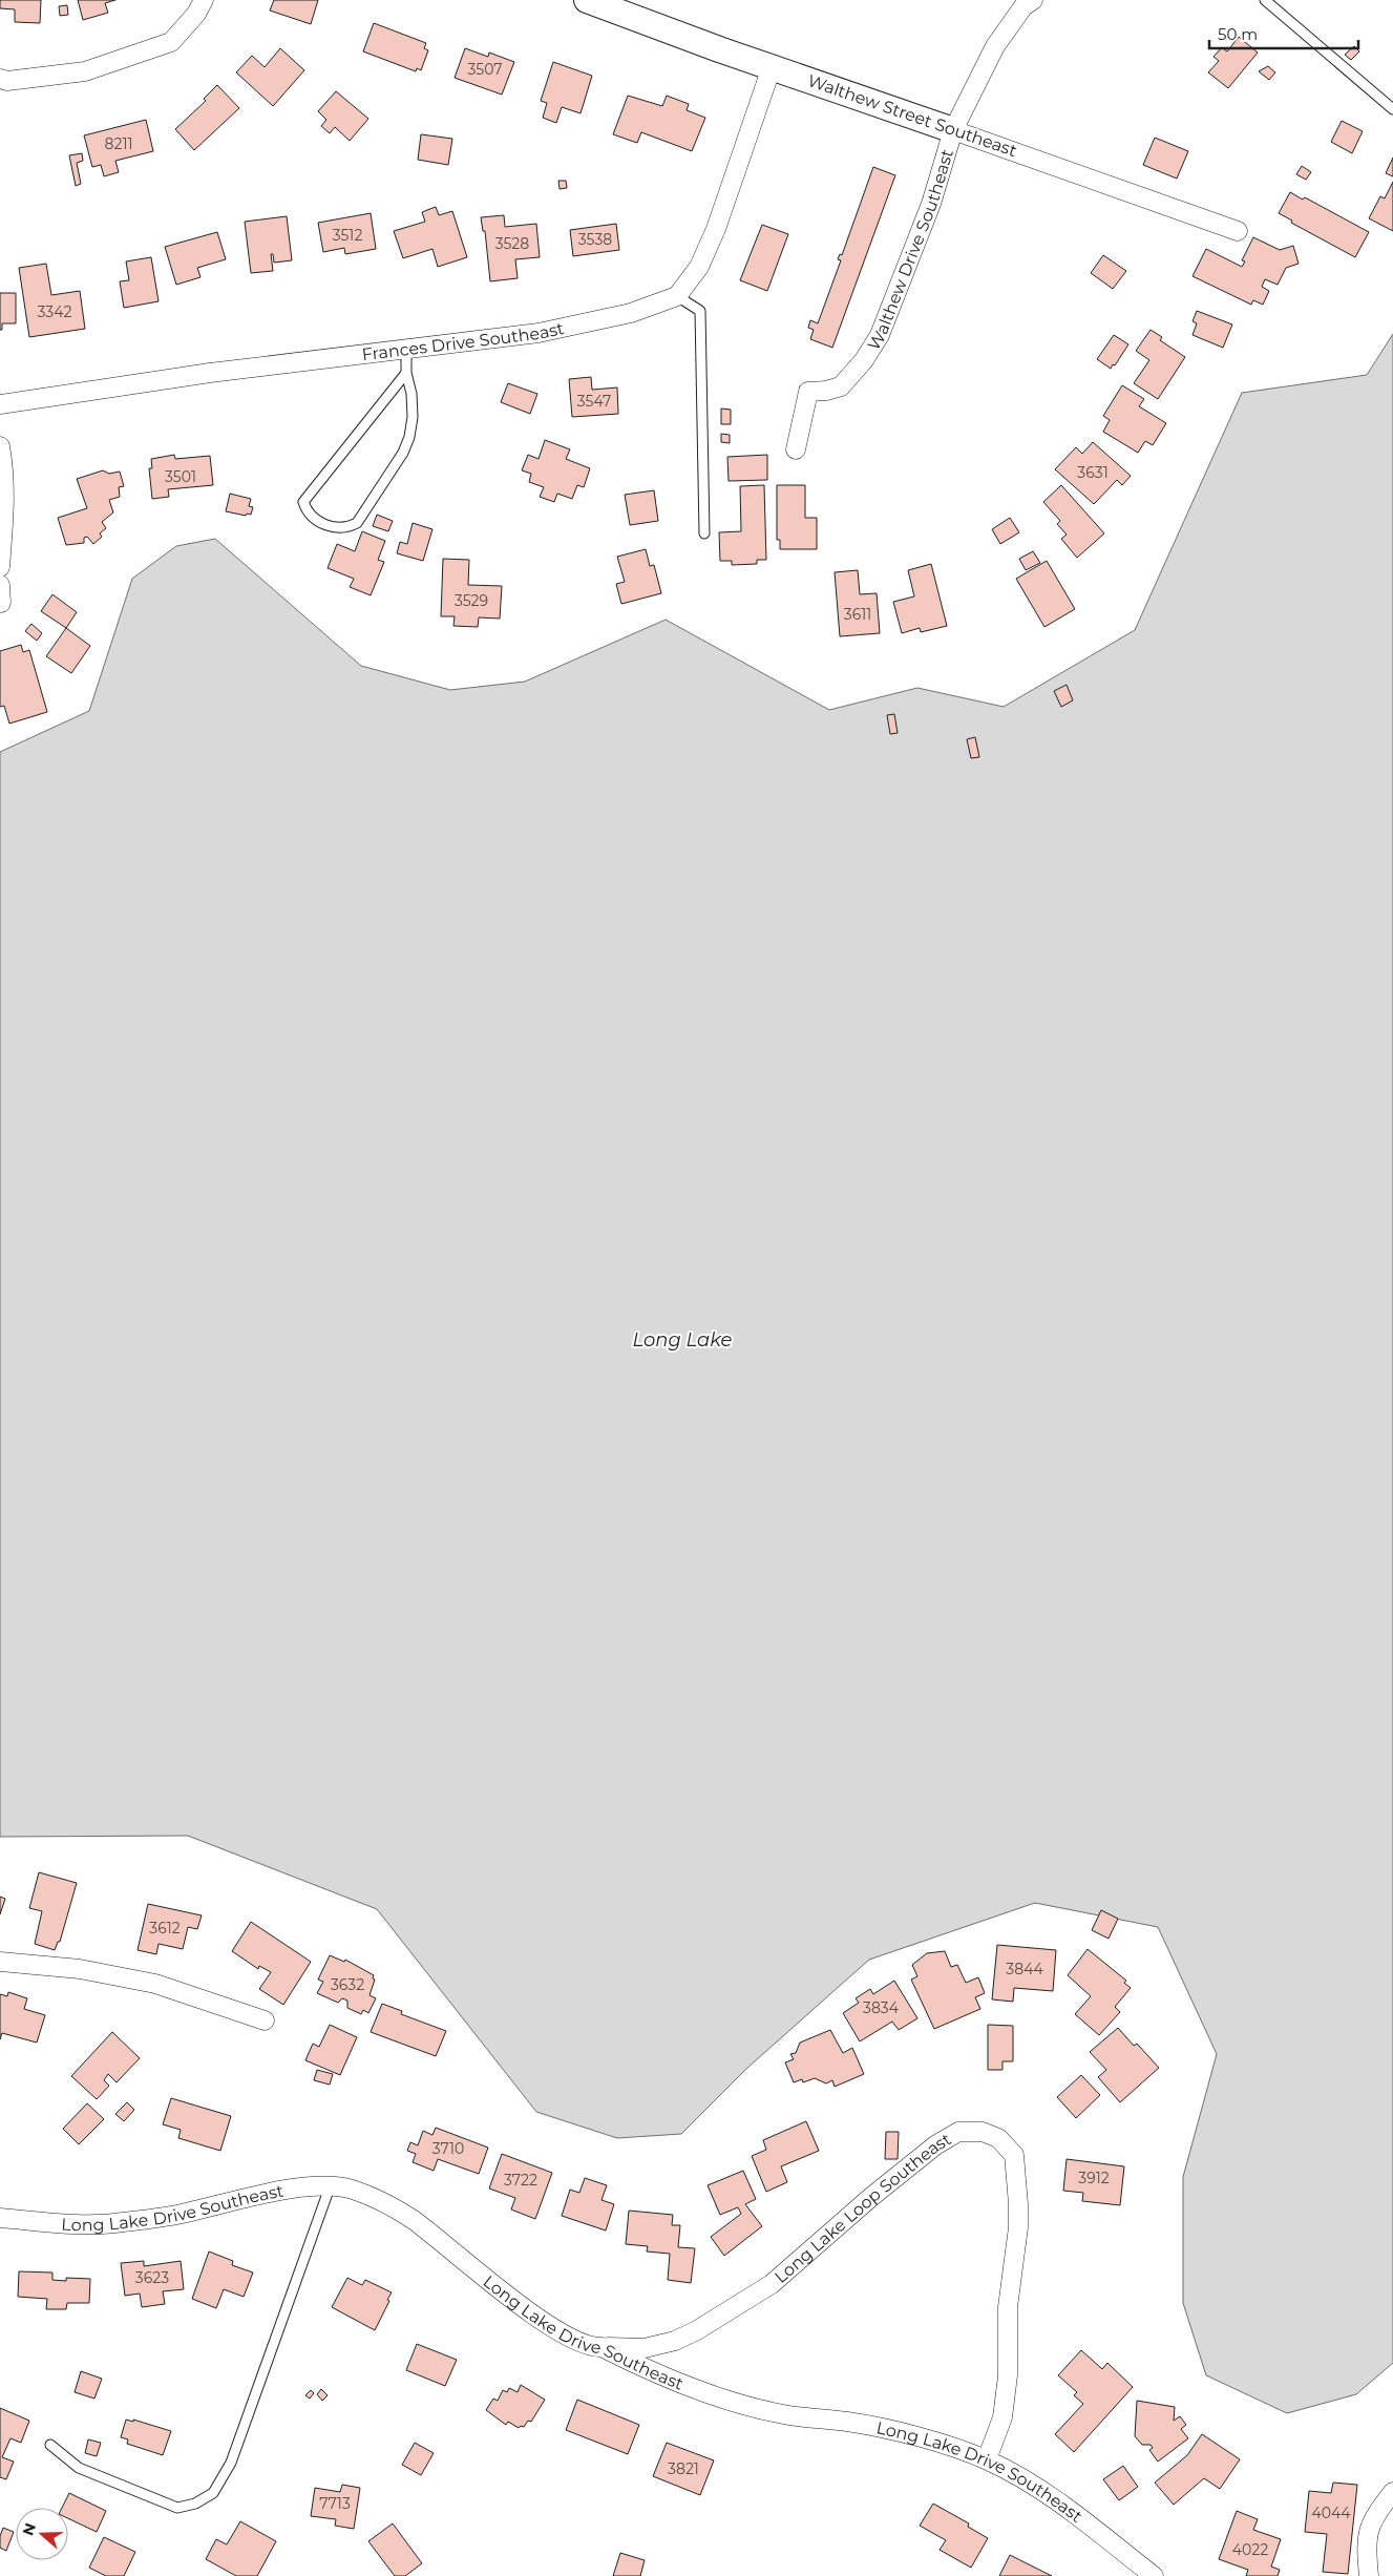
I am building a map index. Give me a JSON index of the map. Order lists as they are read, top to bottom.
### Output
{
  "streets": {
    "street": [
      "Walthew Street Southeast",
      "Walthew Drive Southeast",
      "Frances Drive Southeast",
      "Long Lake Drive Southeast",
      "Long Lake Loop Southeast"
    ]
  },
  "crossings": [
    ["Walthew Street Southeast", "Walthew Drive Southeast"],
    ["Long Lake Drive Southeast", "Long Lake Loop Southeast"]
  ],
  "water": ["Long Lake"],
  "house_numbers": [
    "3507",
    "8211",
    "3512",
    "3538",
    "3528",
    "3342",
    "3547",
    "3631",
    "3501",
    "3529",
    "3611",
    "3612",
    "3844",
    "3632",
    "3834",
    "3710",
    "3912",
    "3722",
    "3623",
    "3821",
    "7713",
    "4044",
    "4022"
  ],
  "scale_bar": "50 m",
  "north": "left"
}
